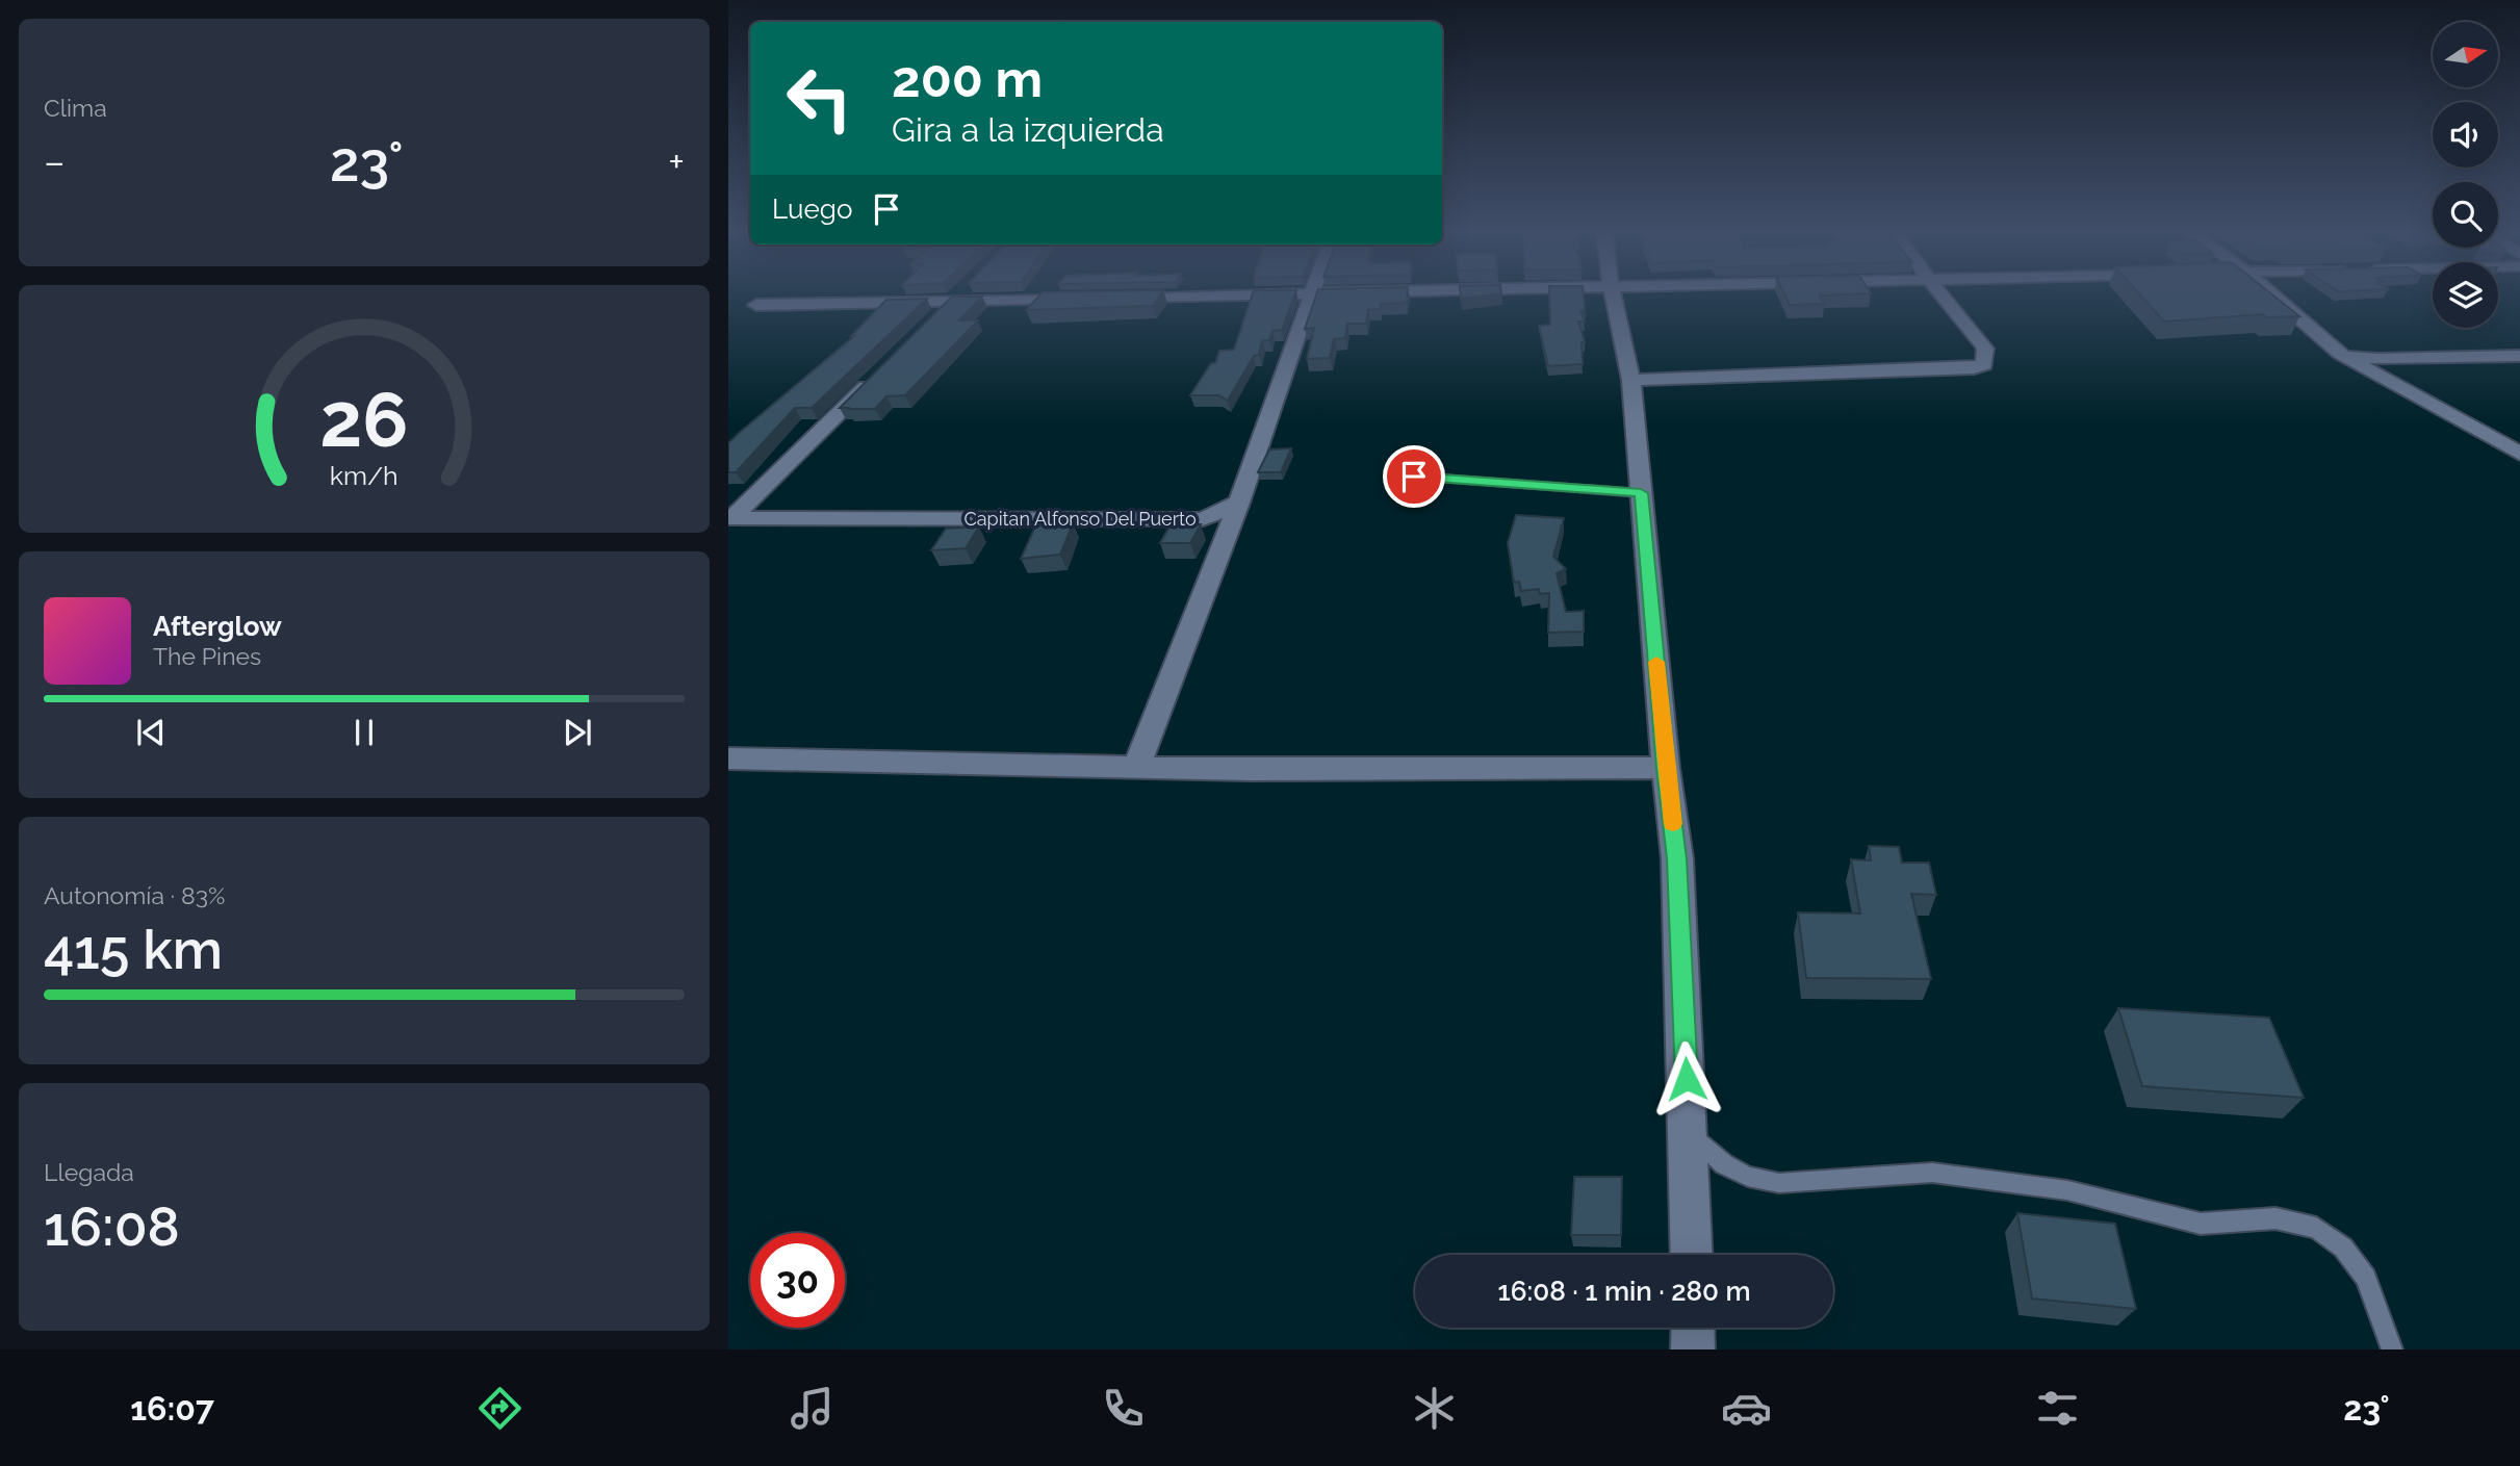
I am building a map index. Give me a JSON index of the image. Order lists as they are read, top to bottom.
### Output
{
  "streets": {
    "street": ["Capitan Alfonso Del Puerto"]
  },
  "north": "right",
  "page": {
    "tile": [
      "Clima",
      ["Autonomía · 83%", "415 km"],
      ["Llegada", "16:08"]
    ],
    "turn": ["200 m", "Gira a la izquierda"],
    "heat": ["−", "23°", "+"],
    "then": "Luego",
    "song": ["Afterglow", "The Pines"],
    "limit": "30",
    "trip": "16:08 · 1 min · 280 m",
    "tabs": ["16:07", "23°"],
    "gauge": ["26", "km/h"]
  }
}
